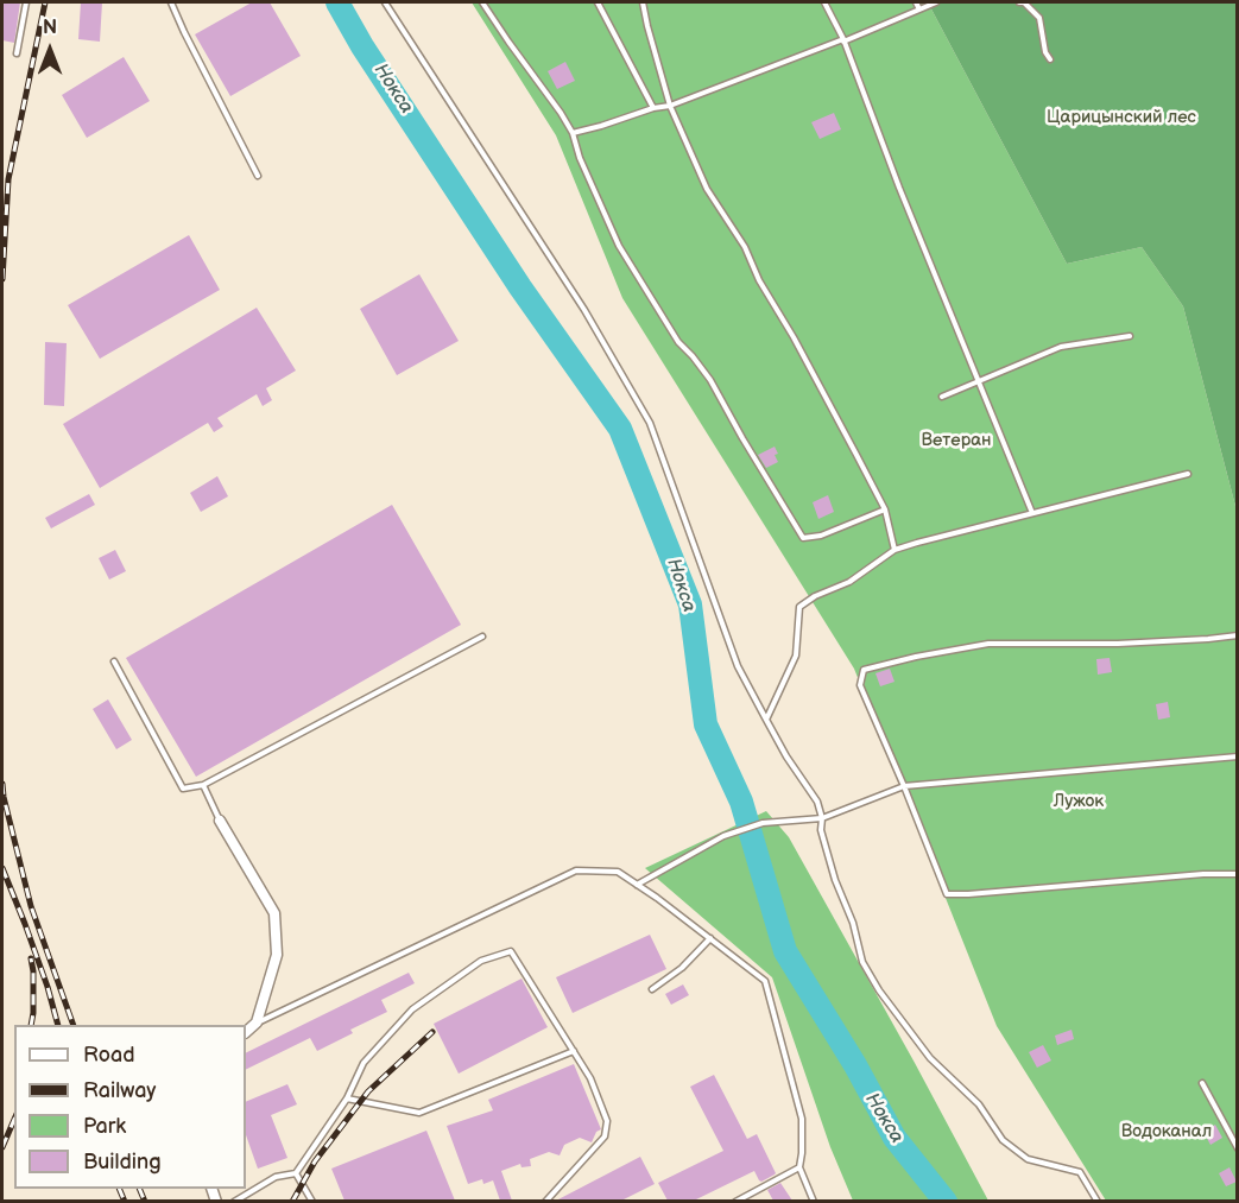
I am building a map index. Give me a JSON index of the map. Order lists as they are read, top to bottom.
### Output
{
  "water": ["Нокса"],
  "parks": [
    "Царицынский лес",
    "Ветеран",
    "Лужок",
    "Водоканал"
  ],
  "legend": [
    "Road",
    "Railway",
    "Park",
    "Building"
  ],
  "north": "top"
}
